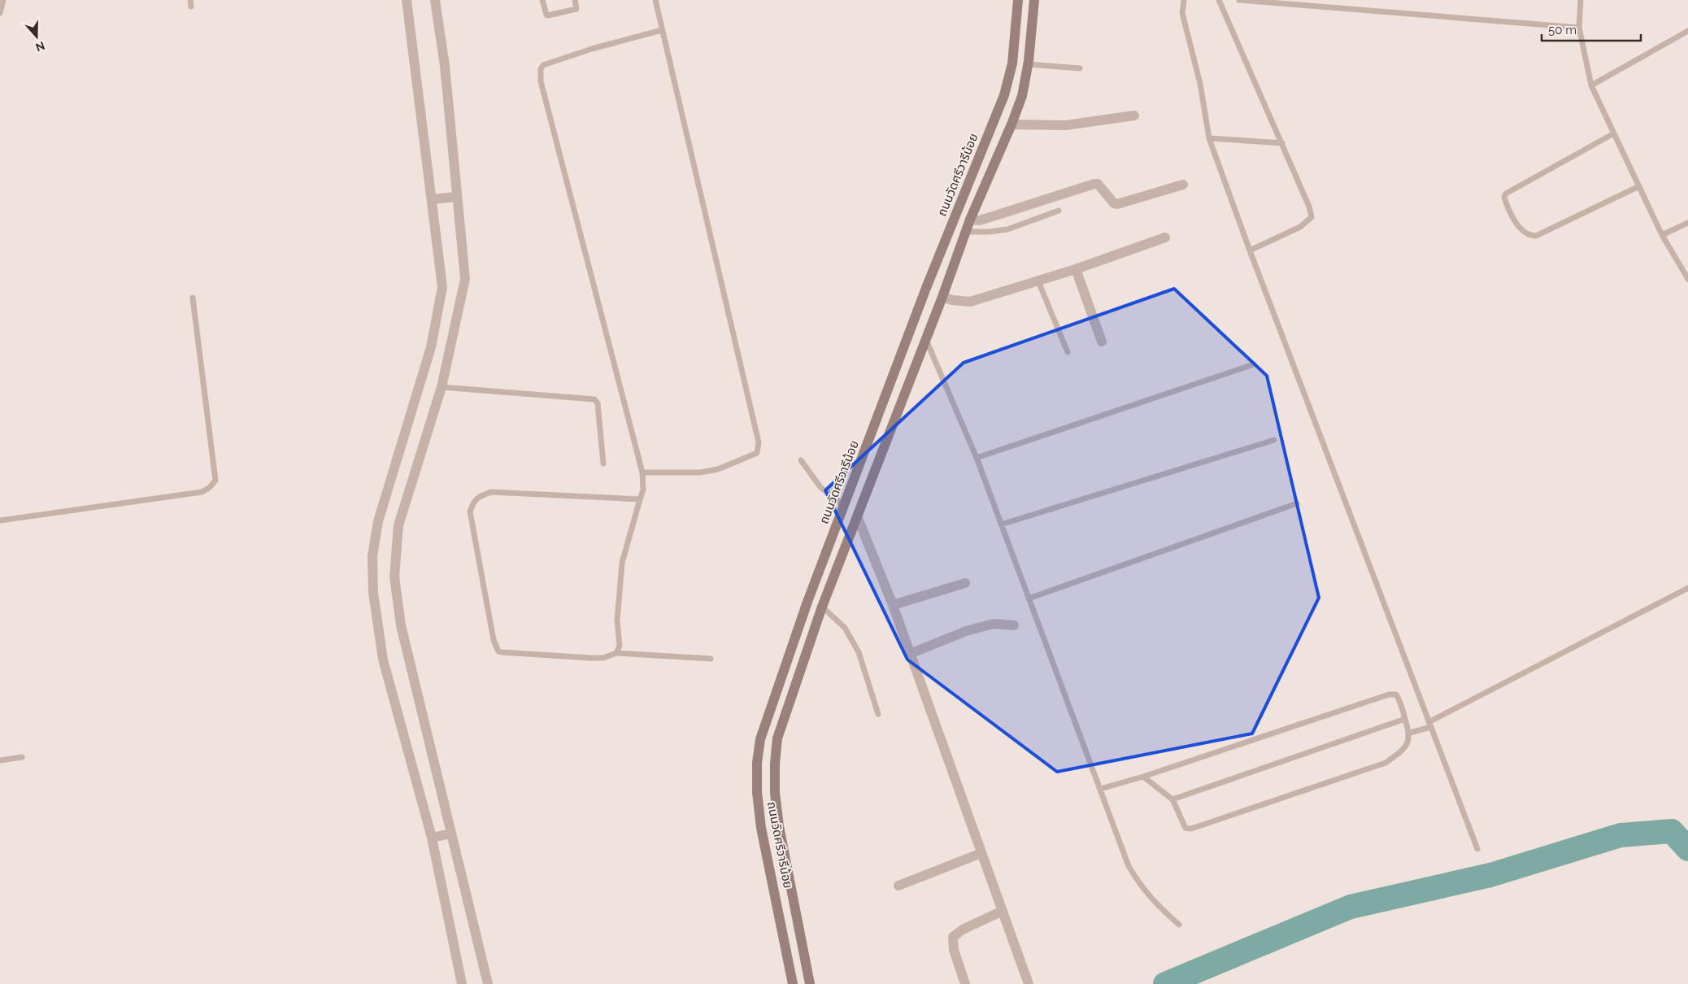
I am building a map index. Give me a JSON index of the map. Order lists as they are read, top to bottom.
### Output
{
  "streets": {
    "main road": ["ถนนวัดศรีวารีน้อย"]
  },
  "scale_bar": "50 m",
  "north": "bottom"
}
